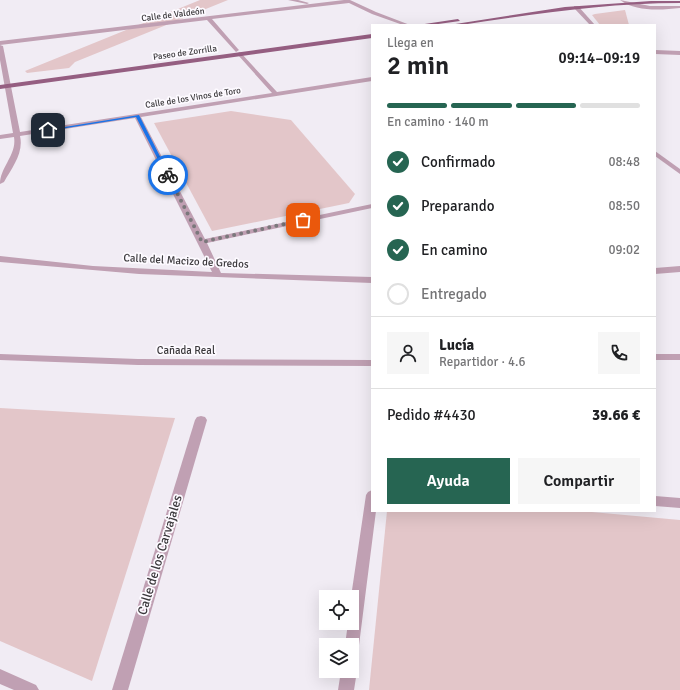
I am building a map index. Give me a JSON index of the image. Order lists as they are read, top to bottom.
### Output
{
  "streets": {
    "main road": ["Paseo de Zorrilla"],
    "street": [
      "Calle de Valdeón",
      "Calle de los Vinos de Toro",
      "Calle del Macizo de Gredos",
      "Cañada Real",
      "Calle de los Carvajales"
    ]
  },
  "page": {
    "heading": ["2 min", "Llega en", "09:14–09:19"],
    "panel": [
      "Lucía",
      "Repartidor · 4.6",
      "Pedido #4430",
      "39.66 €"
    ],
    "bar": "En camino · 140 m",
    "list": [
      ["Confirmado", "08:48"],
      ["Preparando", "08:50"],
      ["En camino", "09:02"],
      "Entregado"
    ],
    "buttons": ["Ayuda", "Compartir"]
  }
}
